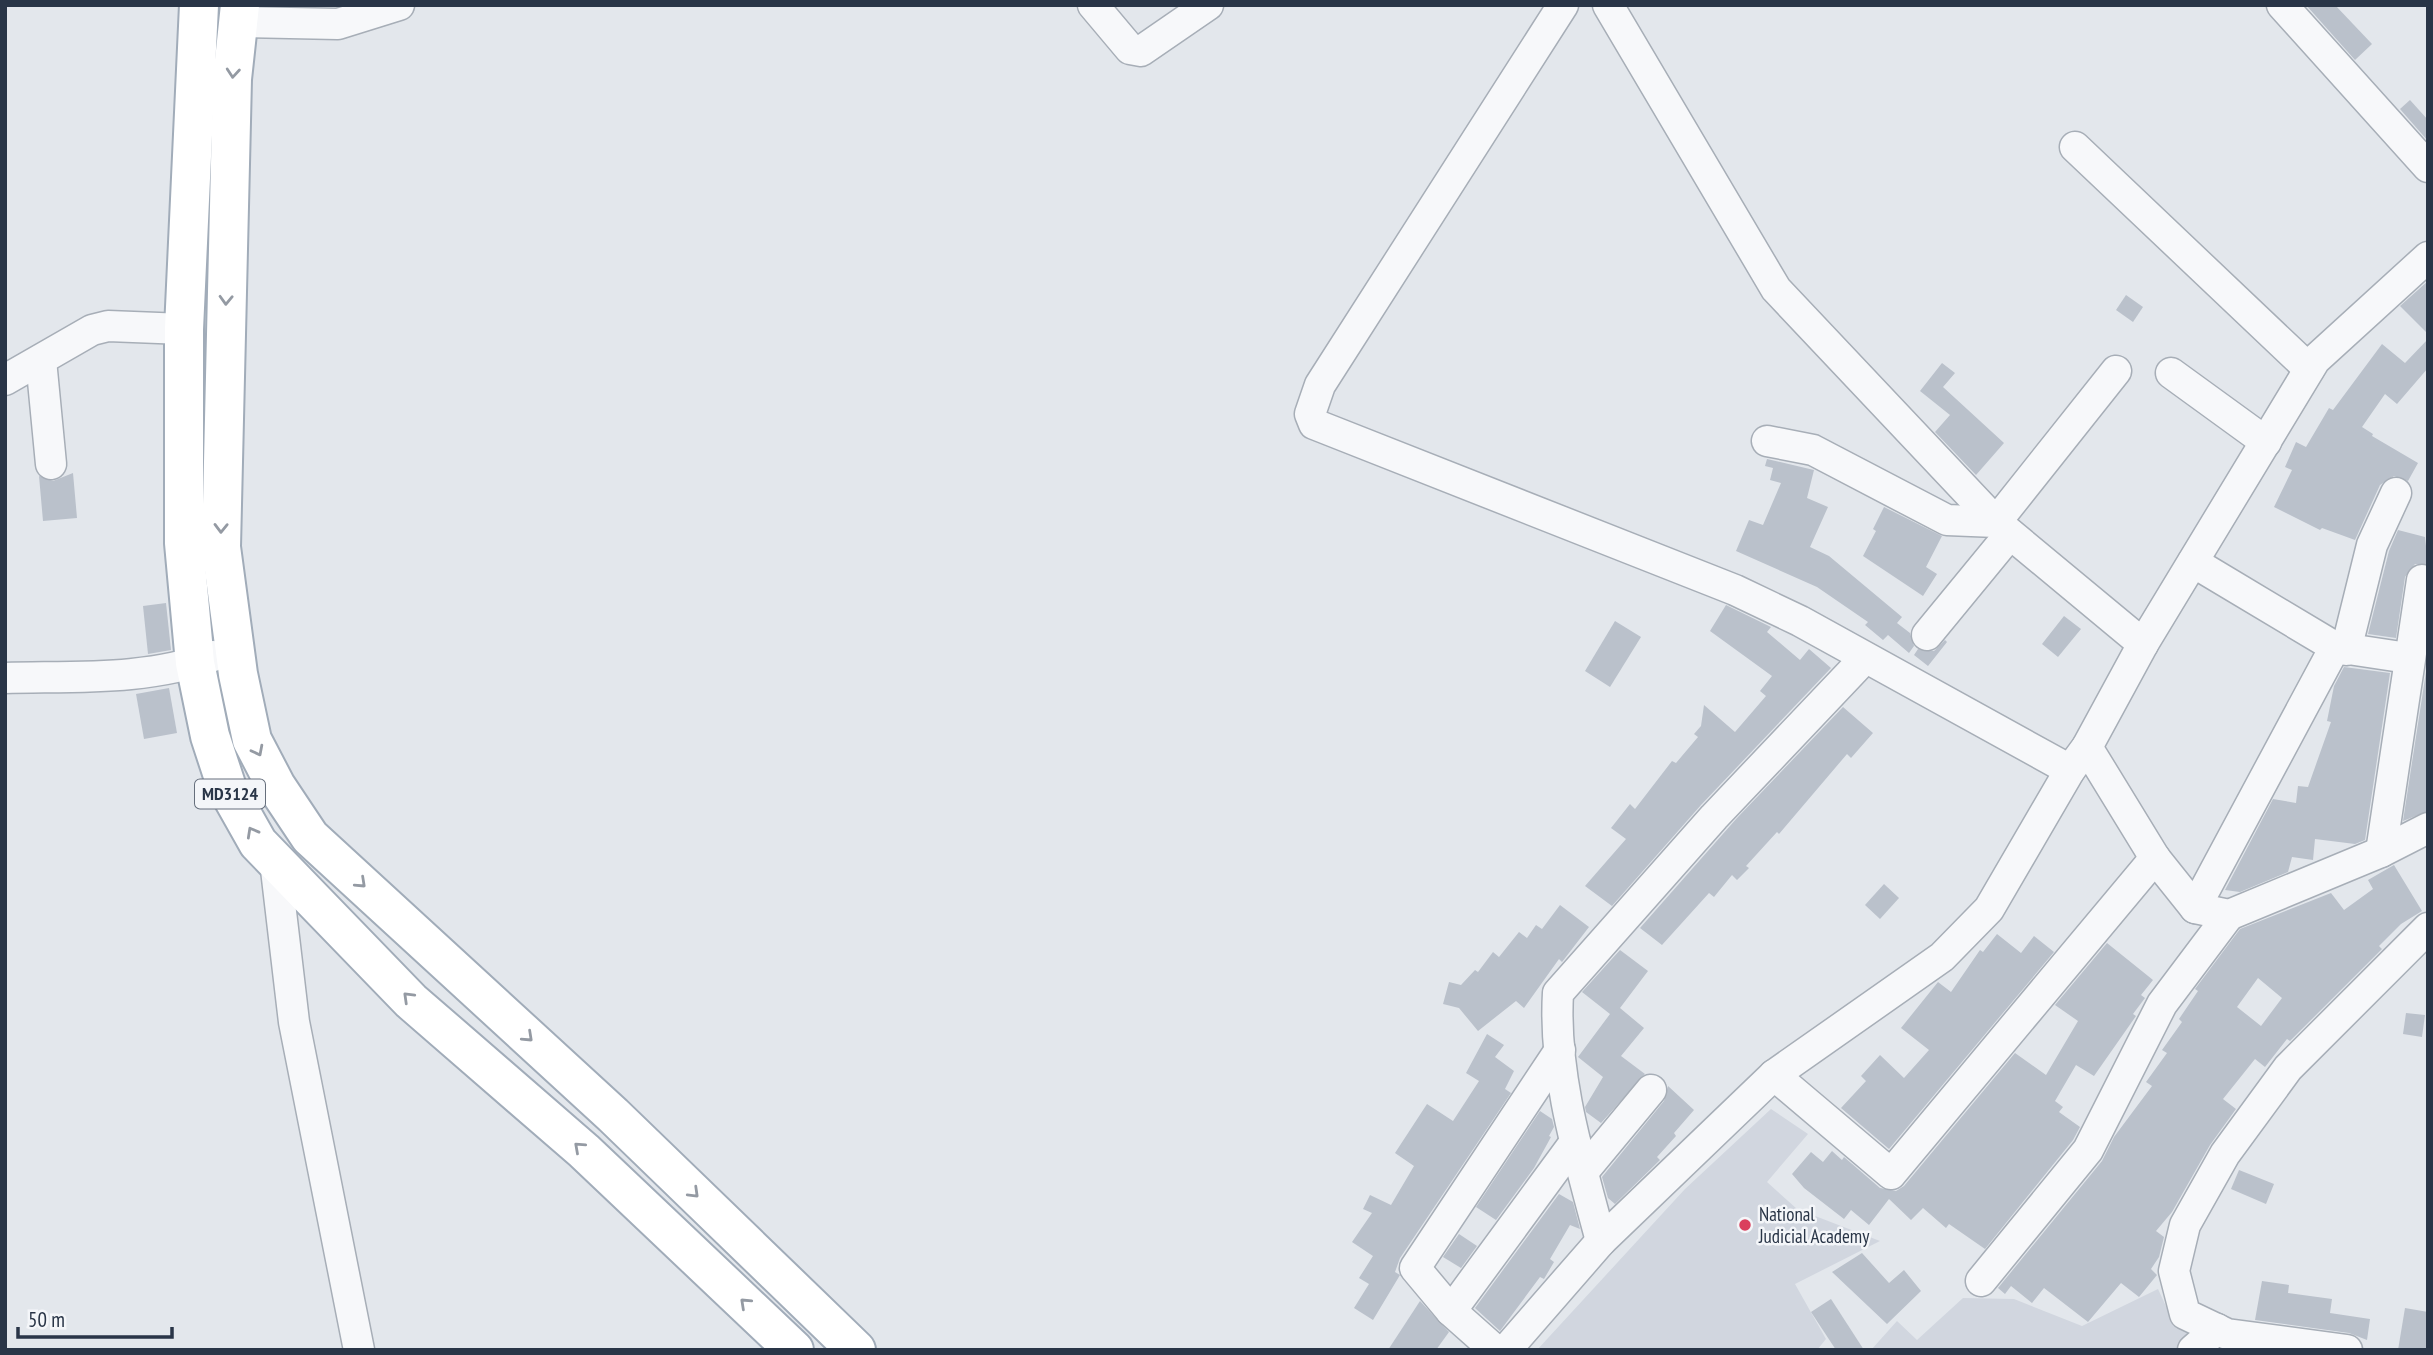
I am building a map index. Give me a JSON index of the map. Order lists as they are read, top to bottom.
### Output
{
  "streets": {
    "main road": ["MD3124"]
  },
  "places": ["National Judicial Academy"],
  "scale_bar": "50 m"
}
